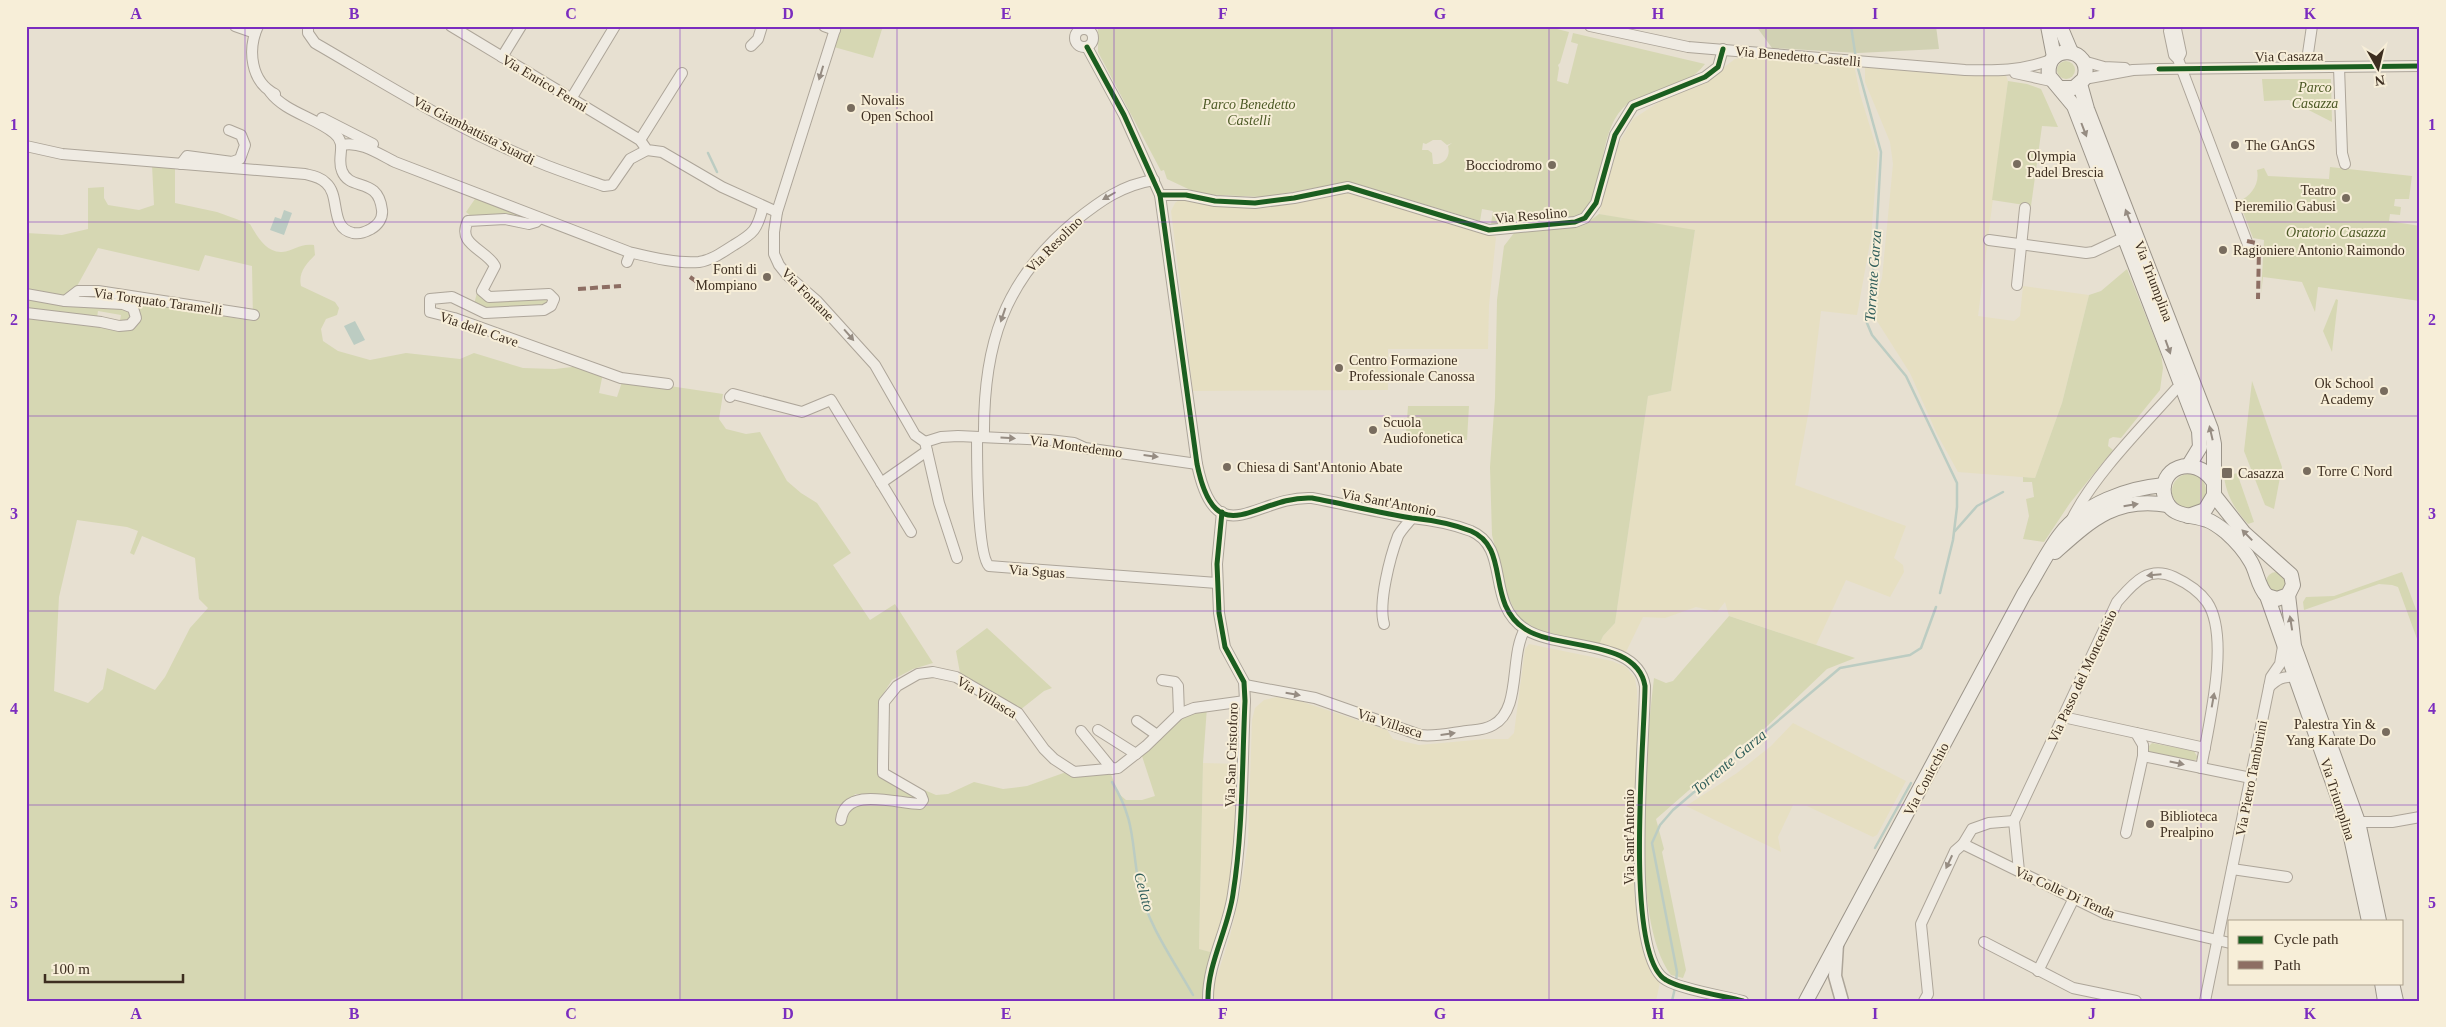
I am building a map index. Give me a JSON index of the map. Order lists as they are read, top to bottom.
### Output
{
  "streets": {
    "main road": ["Via Triumplina", "Via Conicchio"],
    "street": [
      "Via Benedetto Castelli",
      "Via Casazza",
      "Via Enrico Fermi",
      "Via Giambattista Suardi",
      "Via Resolino",
      "Via Fontane",
      "Via Torquato Taramelli",
      "Via delle Cave",
      "Via Montedenno",
      "Via Sant'Antonio",
      "Via Sguas",
      "Via Passo del Moncenisio",
      "Via Villasca",
      "Via San Cristoforo",
      "Via Pietro Tamburini",
      "Via Colle Di Tenda"
    ]
  },
  "crossings": [
    ["Via Benedetto Castelli", "Via Casazza"],
    ["Via Benedetto Castelli", "Via Resolino"],
    ["Via Benedetto Castelli", "Via Triumplina"],
    ["Via Casazza", "Via Triumplina"],
    ["Via Enrico Fermi", "Via Giambattista Suardi"],
    ["Via Resolino", "Via Montedenno"],
    ["Via Resolino", "Via Sguas"],
    ["Via Triumplina", "Via Pietro Tamburini"],
    ["Via Triumplina", "Via Conicchio"],
    ["Via Fontane", "Via Montedenno"],
    ["Via Montedenno", "Via Sguas"],
    ["Via Sant'Antonio", "Via Villasca"],
    ["Via Sant'Antonio", "Via San Cristoforo"],
    ["Via Sguas", "Via San Cristoforo"],
    ["Via Villasca", "Via San Cristoforo"],
    ["Via Pietro Tamburini", "Via Colle Di Tenda"]
  ],
  "one_way": ["Via Fontane", "Via Montedenno"],
  "water": ["Torrente Garza", "Celato"],
  "parks": ["Parco Casazza", "Parco Benedetto Castelli", "Oratorio Casazza"],
  "places": {
    "other": [
      "Novalis Open School",
      "The GAnGS",
      "Olympia Padel Brescia",
      "Bocciodromo",
      "Teatro Pieremilio Gabusi",
      "Ragioniere Antonio Raimondo",
      "Fonti di Mompiano",
      "Centro Formazione Professionale Canossa",
      "Ok School Academy",
      "Scuola Audiofonetica",
      "Chiesa di Sant'Antonio Abate",
      "Torre C Nord",
      "Palestra Yin & Yang Karate Do",
      "Biblioteca Prealpino"
    ],
    "transit": ["Casazza"]
  },
  "legend": ["Cycle path", "Path"],
  "scale_bar": "100 m",
  "north": "bottom",
  "grid": {
    "columns": [
      "A",
      "B",
      "C",
      "D",
      "E",
      "F",
      "G",
      "H",
      "I",
      "J",
      "K"
    ],
    "rows": [
      "1",
      "2",
      "3",
      "4",
      "5"
    ]
  }
}
